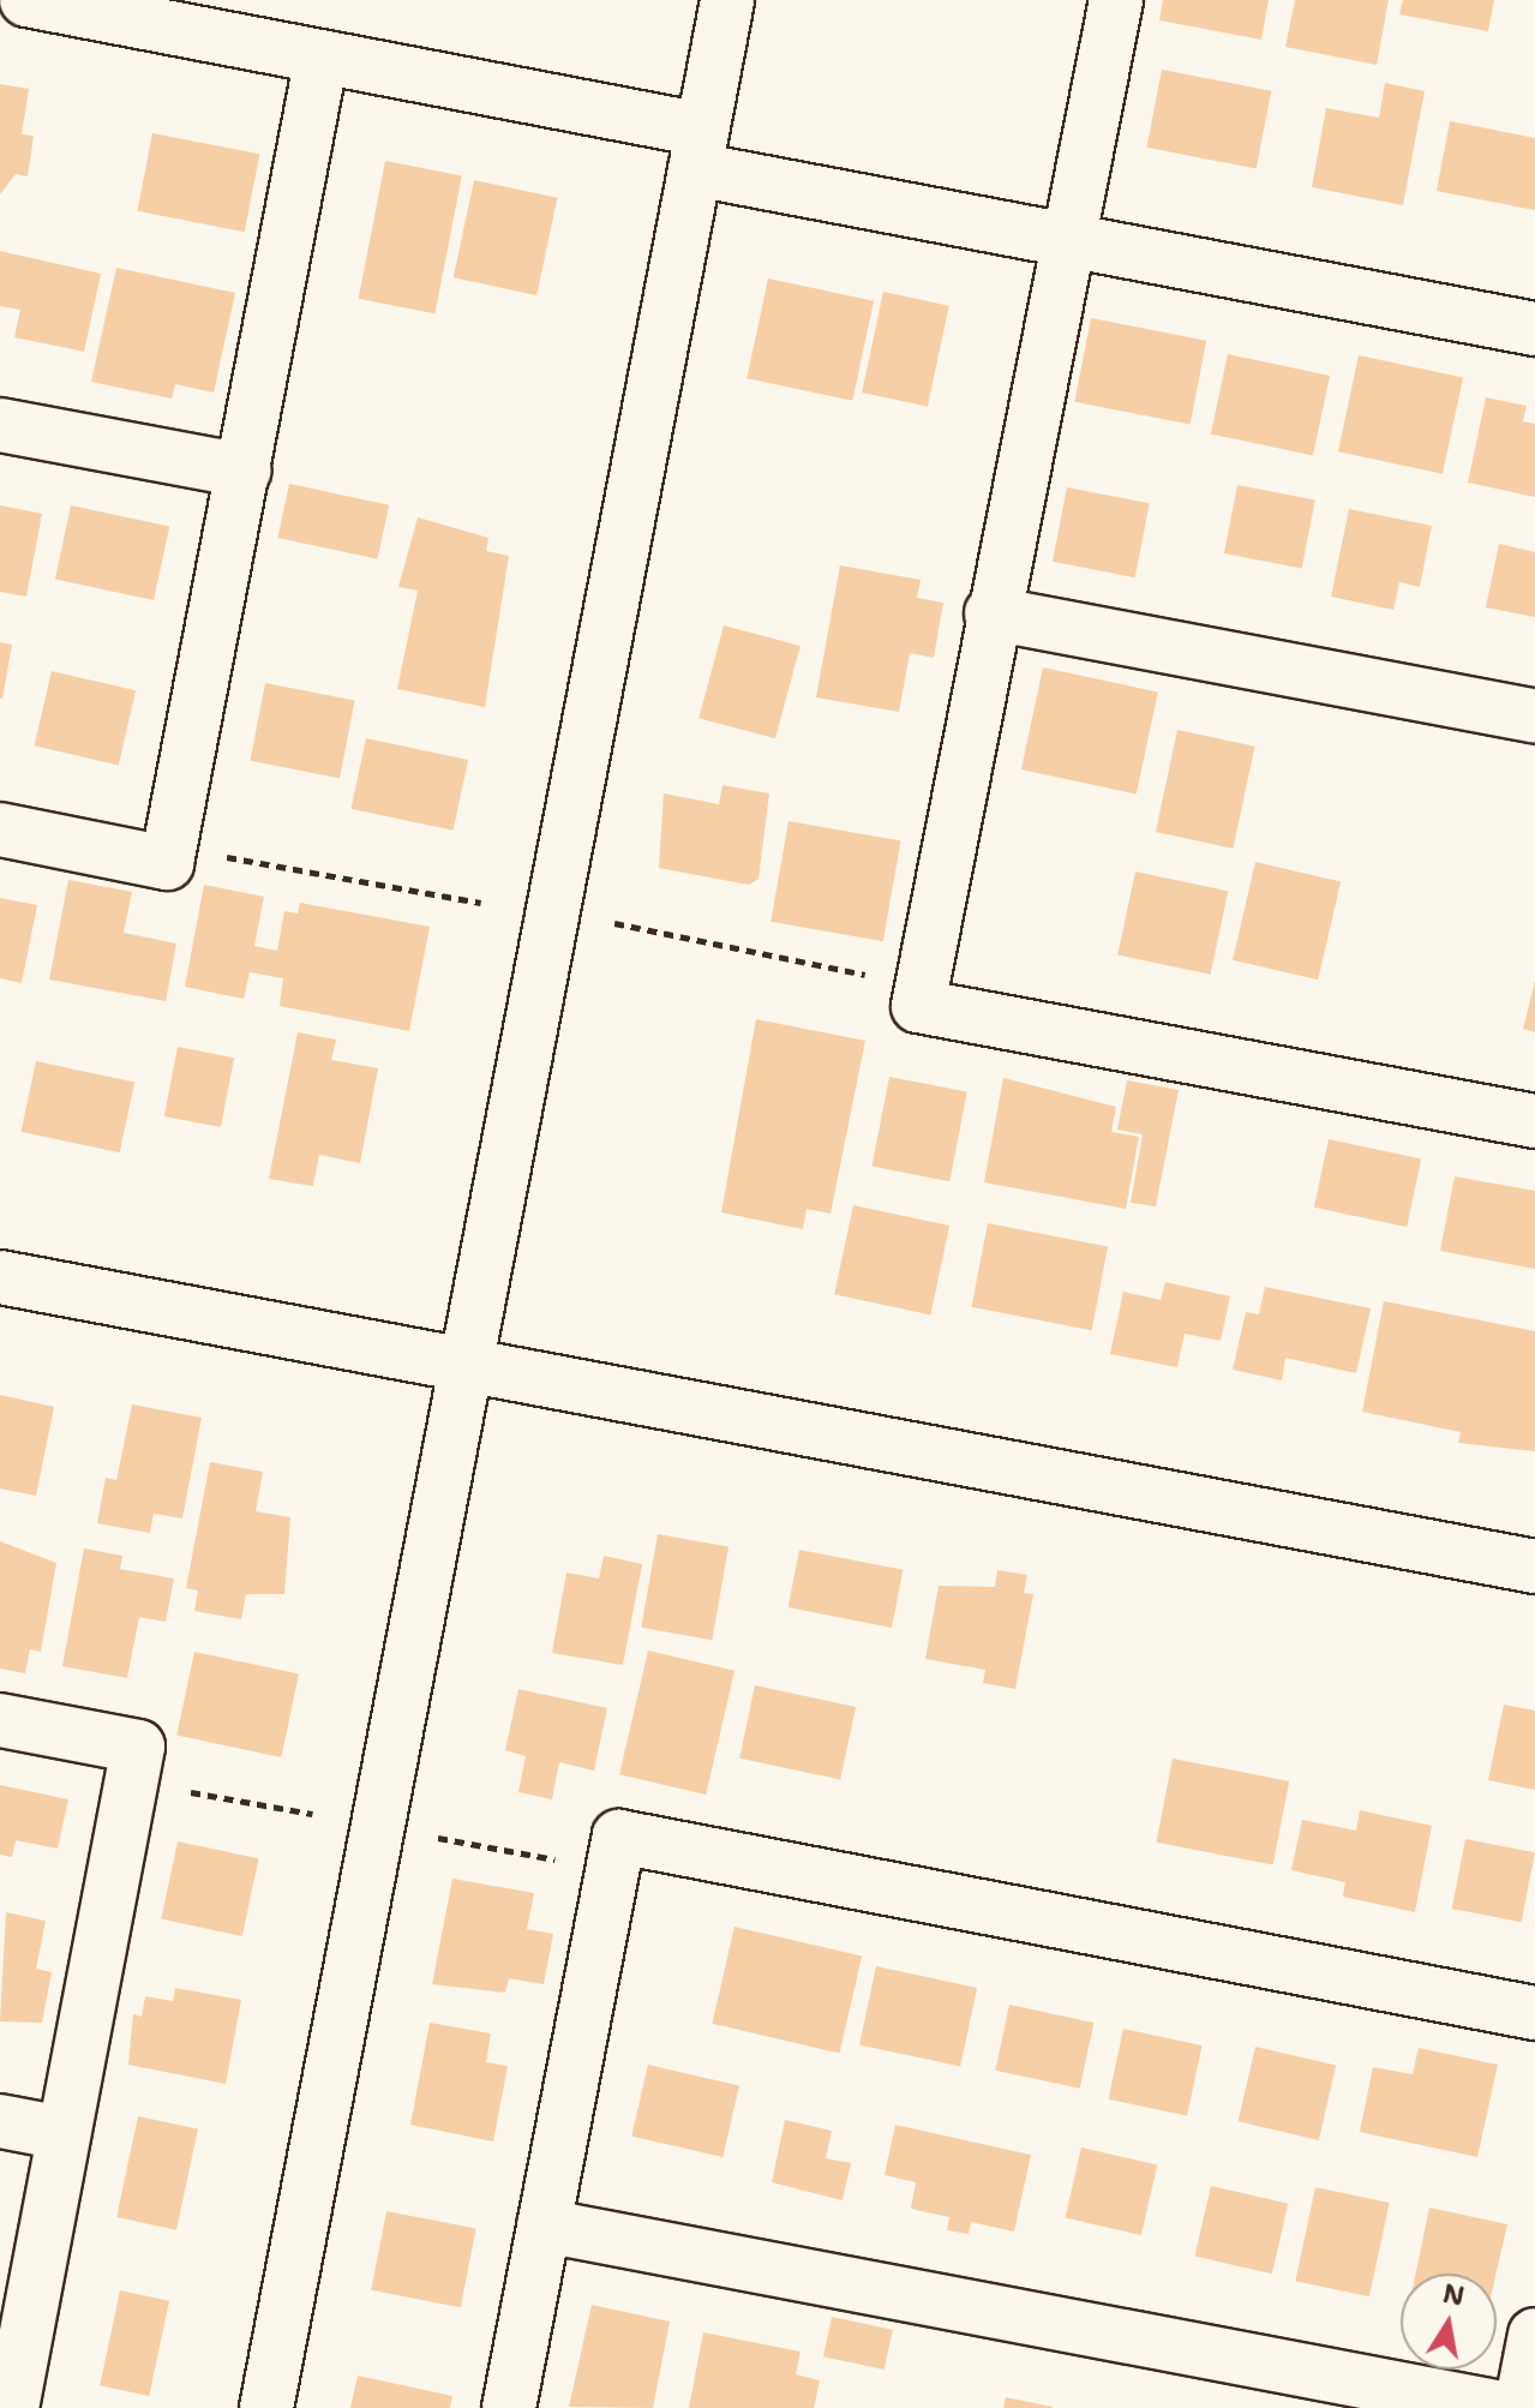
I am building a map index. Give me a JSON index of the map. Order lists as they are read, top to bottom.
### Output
{
  "north": "top"
}
